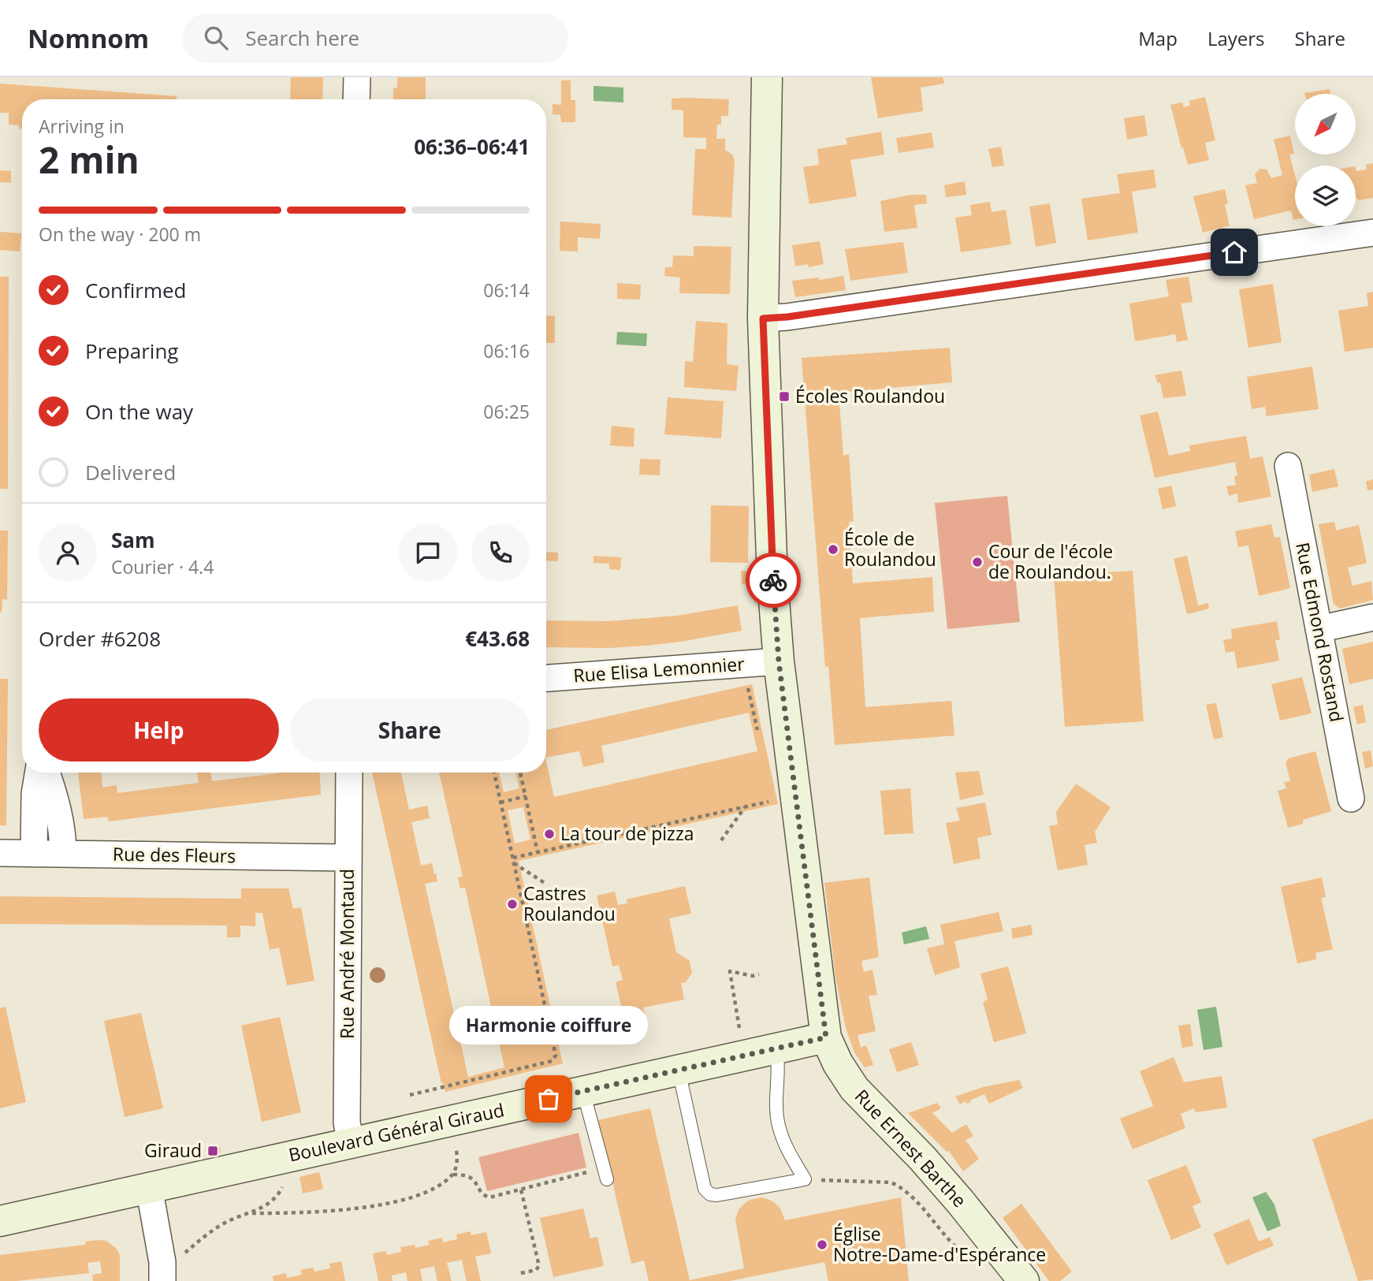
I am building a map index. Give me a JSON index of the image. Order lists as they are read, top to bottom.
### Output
{
  "streets": {
    "street": [
      "Rue Edmond Rostand",
      "Rue Elisa Lemonnier",
      "Rue des Fleurs",
      "Rue André Montaud",
      "Boulevard Général Giraud",
      "Rue Ernest Barthe"
    ]
  },
  "crossings": [
    ["Rue Elisa Lemonnier", "Rue Ernest Barthe"],
    ["Rue des Fleurs", "Rue André Montaud"],
    ["Rue André Montaud", "Boulevard Général Giraud"],
    ["Boulevard Général Giraud", "Rue Ernest Barthe"]
  ],
  "places": {
    "transit": ["Écoles Roulandou", "Giraud"],
    "other": [
      "École de Roulandou",
      "Cour de l'école de Roulandou.",
      "La tour de pizza",
      "Castres Roulandou",
      "Harmonie coiffure",
      "Église Notre-Dame-d'Espérance"
    ]
  },
  "north": "bottom left",
  "page": {
    "header": "Nomnom",
    "search": "Search here",
    "nav": ["Map", "Layers", "Share"],
    "heading": ["2 min", "Arriving in", "06:36–06:41"],
    "panel": [
      "Sam",
      "Courier · 4.4",
      "Order #6208",
      "€43.68"
    ],
    "bar": "On the way · 200 m",
    "list": [
      ["Confirmed", "06:14"],
      ["Preparing", "06:16"],
      ["On the way", "06:25"],
      "Delivered"
    ],
    "buttons": ["Help", "Share"],
    "bubble": "Harmonie coiffure"
  }
}
